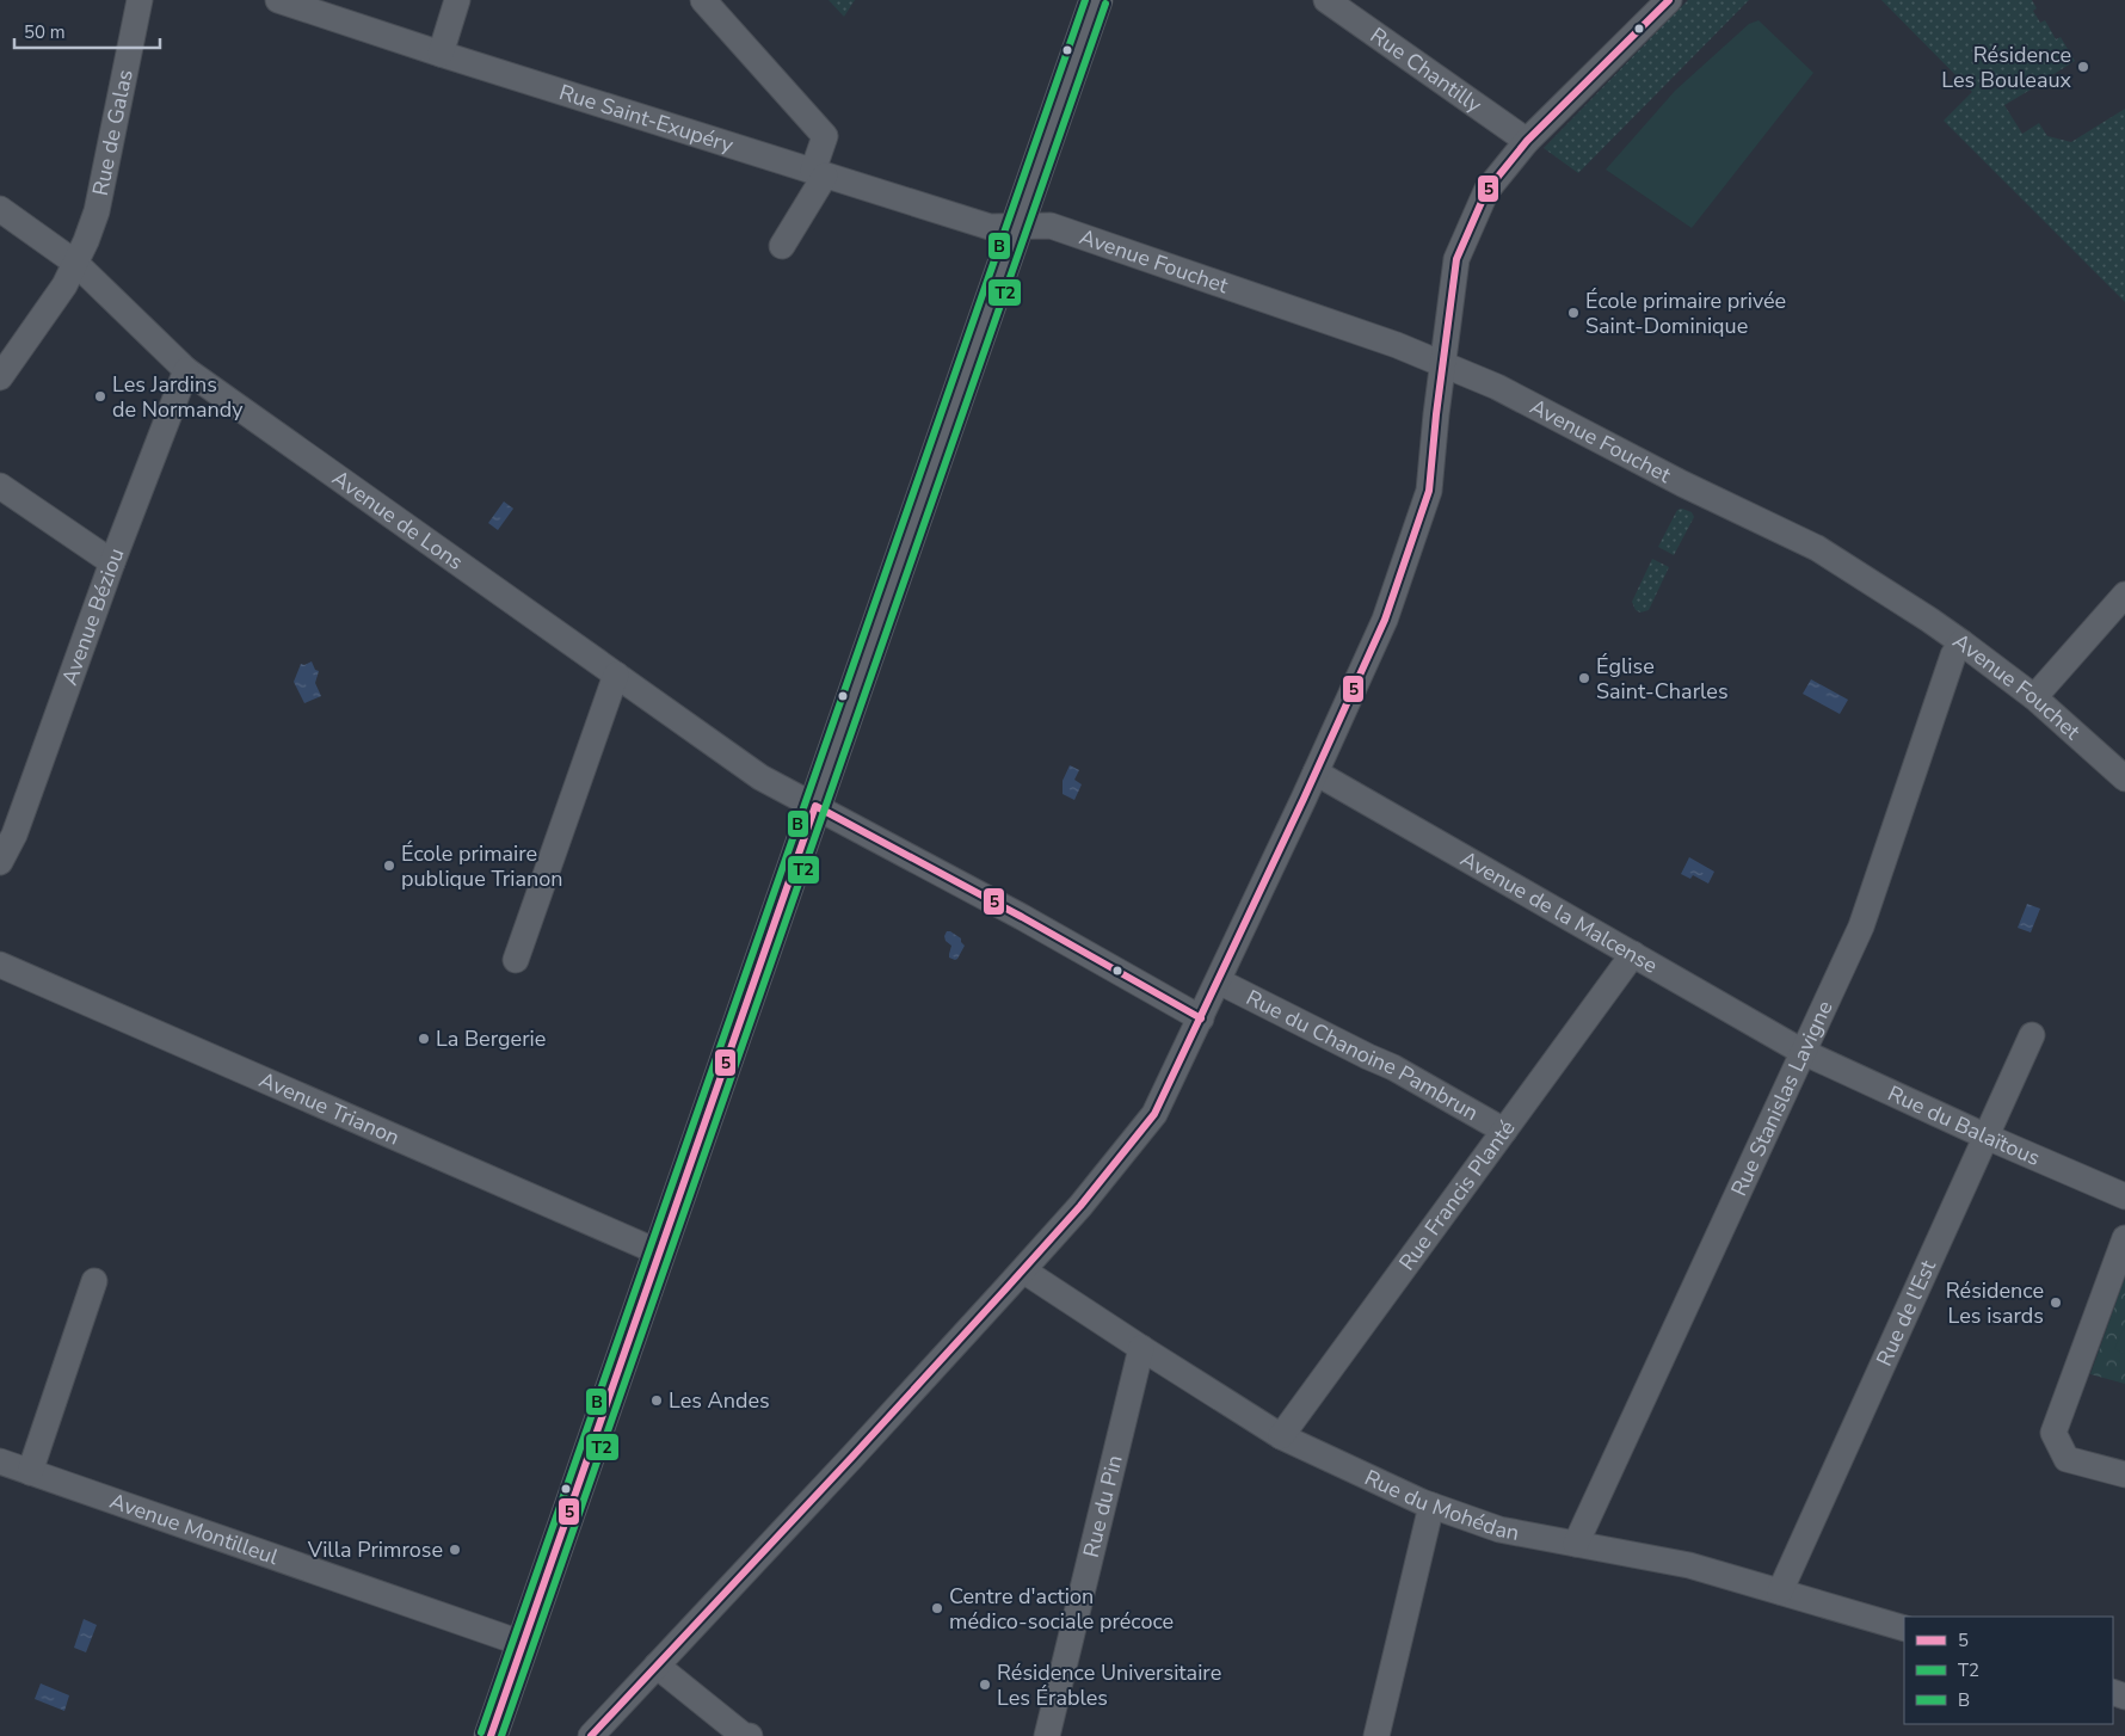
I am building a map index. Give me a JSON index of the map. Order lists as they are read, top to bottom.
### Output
{
  "streets": {
    "street": [
      "Rue Chantilly",
      "Rue Saint-Exupéry",
      "Rue de Galas",
      "Avenue Fouchet",
      "Avenue de Lons",
      "Avenue Béziou",
      "Avenue de la Malcense",
      "Rue du Chanoine Pambrun",
      "Rue Stanislas Lavigne",
      "Avenue Trianon",
      "Rue du Balaïtous",
      "Rue Francis Planté",
      "Rue de l'Est",
      "Rue du Mohédan",
      "Rue du Pin",
      "Avenue Montilleul"
    ]
  },
  "crossings": [
    ["Rue Saint-Exupéry", "Avenue Fouchet"],
    ["Rue de Galas", "Avenue de Lons"],
    ["Avenue Fouchet", "Rue Stanislas Lavigne"],
    ["Avenue de Lons", "Avenue Béziou"],
    ["Avenue de la Malcense", "Rue Stanislas Lavigne"],
    ["Avenue de la Malcense", "Rue du Balaïtous"],
    ["Avenue de la Malcense", "Rue Francis Planté"],
    ["Rue du Chanoine Pambrun", "Rue Francis Planté"],
    ["Rue Stanislas Lavigne", "Rue du Balaïtous"],
    ["Rue Stanislas Lavigne", "Rue du Mohédan"],
    ["Rue du Balaïtous", "Rue de l'Est"],
    ["Rue Francis Planté", "Rue du Mohédan"],
    ["Rue de l'Est", "Rue du Mohédan"],
    ["Rue du Mohédan", "Rue du Pin"]
  ],
  "places": [
    "Résidence Les Bouleaux",
    "École primaire privée Saint-Dominique",
    "Les Jardins de Normandy",
    "Église Saint-Charles",
    "École primaire publique Trianon",
    "La Bergerie",
    "Résidence Les isards",
    "Les Andes",
    "Villa Primrose",
    "Centre d'action médico-sociale précoce",
    "Résidence Universitaire Les Érables"
  ],
  "lines": ["transit line 5", "transit line B", "transit line T2"],
  "legend": ["5", "T2", "B"],
  "scale_bar": "50 m"
}
